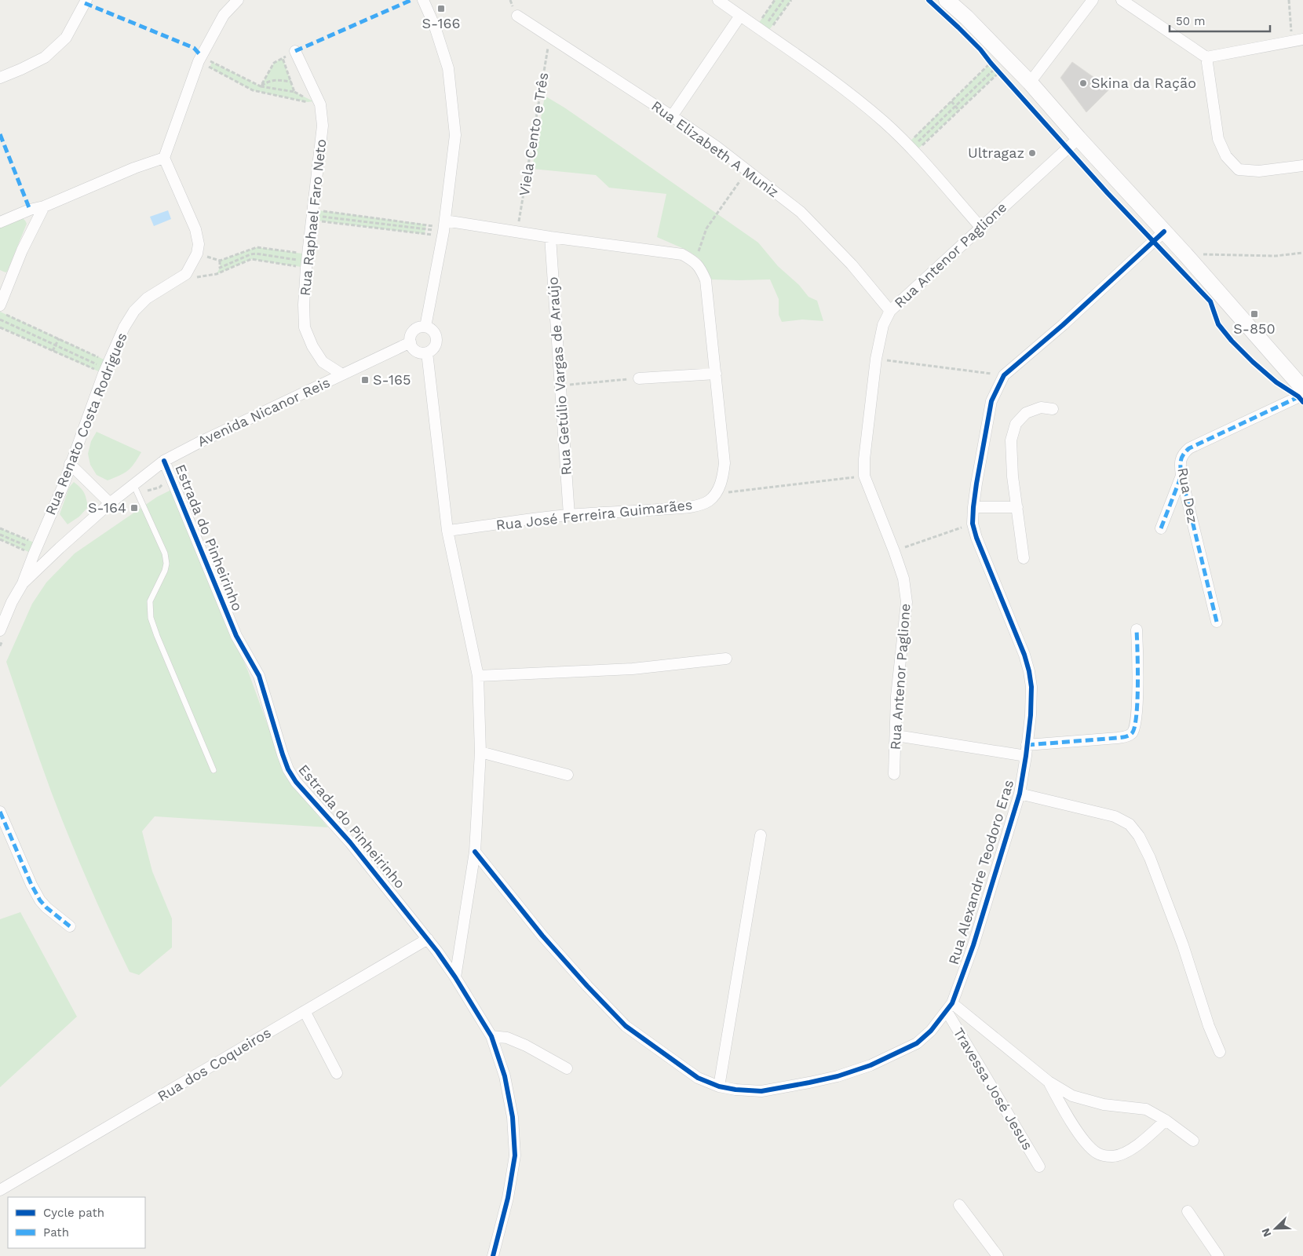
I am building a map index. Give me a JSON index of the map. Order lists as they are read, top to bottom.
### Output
{
  "streets": {
    "street": [
      "Rua Elizabeth A Muniz",
      "Rua Raphael Faro Neto",
      "Rua Antenor Paglione",
      "Rua Getúlio Vargas de Araújo",
      "Avenida Nicanor Reis",
      "Rua Renato Costa Rodrigues",
      "Rua Dez",
      "Rua José Ferreira Guimarães",
      "Estrada do Pinheirinho",
      "Rua Alexandre Teodoro Eras",
      "Rua dos Coqueiros",
      "Travessa José Jesus"
    ],
    "path": ["Viela Cento e Três"]
  },
  "crossings": [
    ["Viela Cento e Três", "Rua Elizabeth A Muniz"],
    ["Rua Elizabeth A Muniz", "Rua Antenor Paglione"],
    ["Rua Raphael Faro Neto", "Avenida Nicanor Reis"],
    ["Rua Getúlio Vargas de Araújo", "Rua José Ferreira Guimarães"],
    ["Avenida Nicanor Reis", "Rua Renato Costa Rodrigues"],
    ["Avenida Nicanor Reis", "Estrada do Pinheirinho"],
    ["Estrada do Pinheirinho", "Rua dos Coqueiros"],
    ["Rua Alexandre Teodoro Eras", "Travessa José Jesus"]
  ],
  "places": {
    "transit": [
      "S-166",
      "S-850",
      "S-165",
      "S-164"
    ],
    "other": ["Skina da Ração", "Ultragaz"]
  },
  "legend": ["Cycle path", "Path"],
  "scale_bar": "50 m",
  "north": "bottom left"
}
